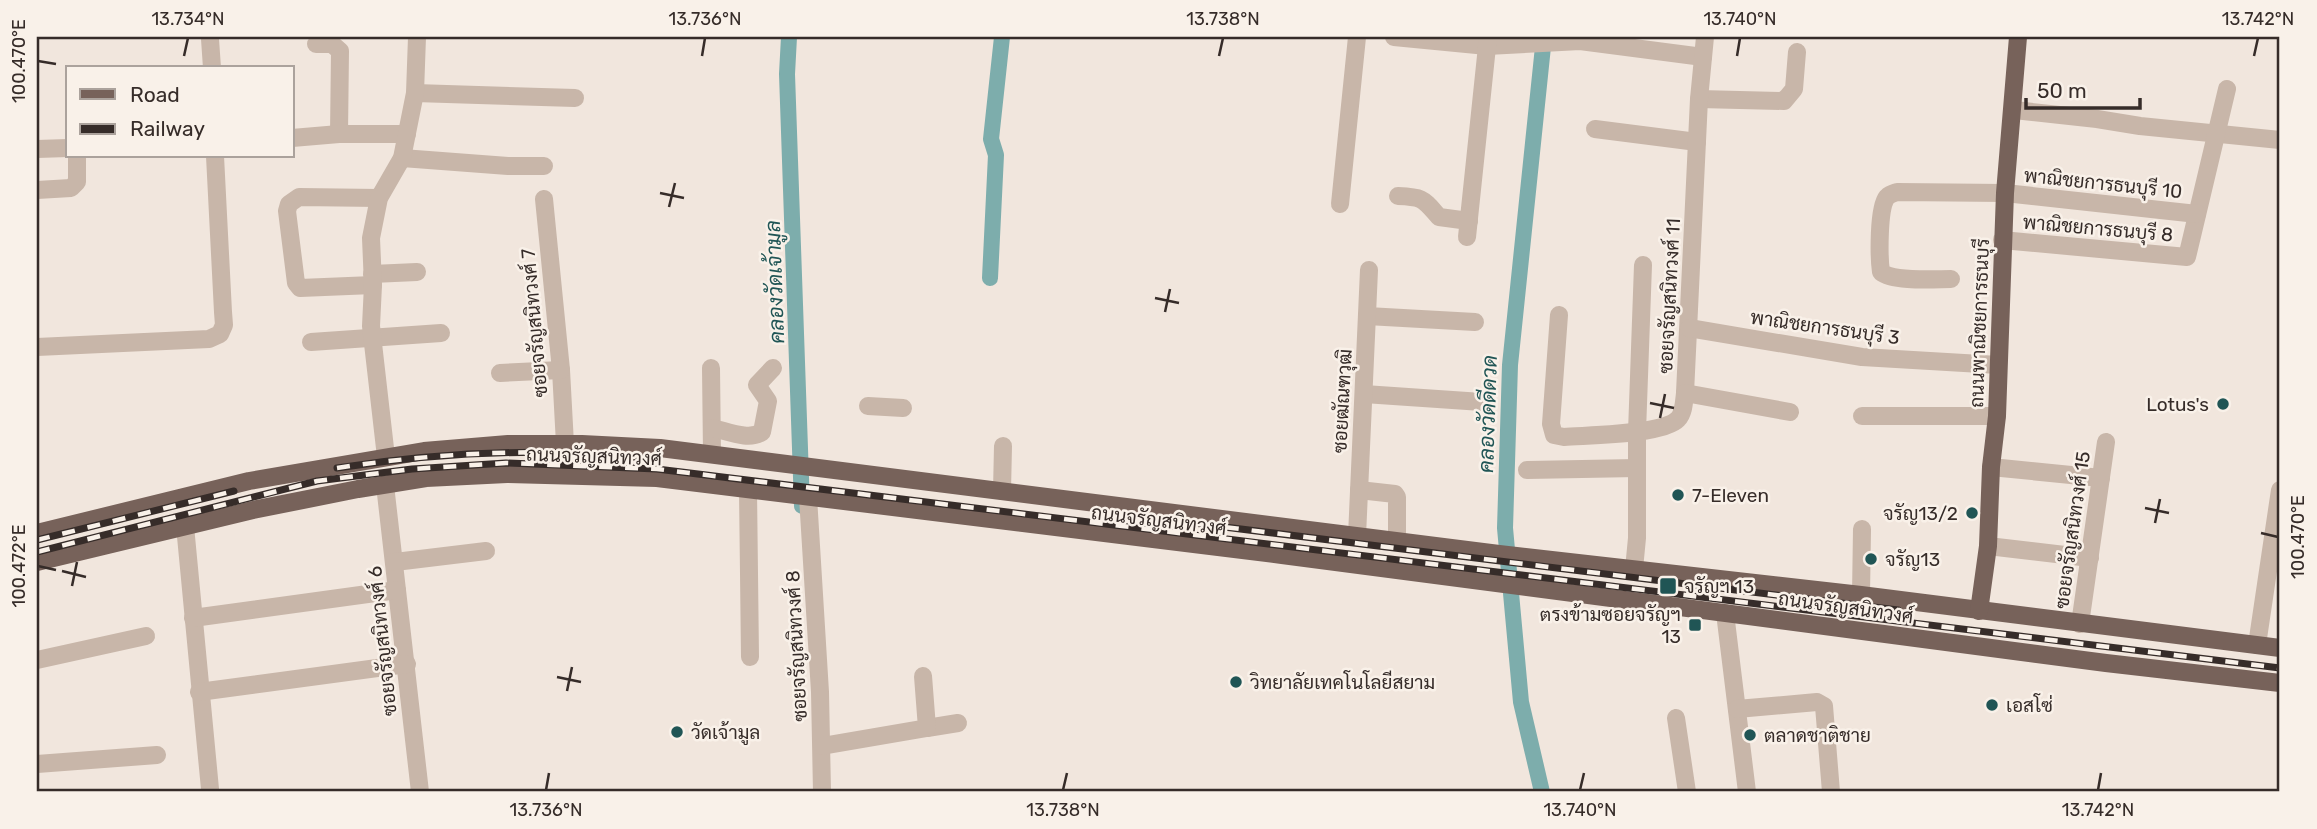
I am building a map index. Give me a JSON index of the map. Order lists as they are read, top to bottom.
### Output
{
  "streets": {
    "main road": ["ถนนพาณิชยการธนบุรี", "ถนนจรัญสนิทวงศ์"],
    "street": [
      "พาณิชยการธนบุรี 10",
      "พาณิชยการธนบุรี 8",
      "ซอยจรัญสนิทวงศ์ 11",
      "ซอยจรัญสนิทวงศ์ 7",
      "พาณิชยการธนบุรี 3",
      "ซอยฒัณฑวุฒิ",
      "ซอยจรัญสนิทวงศ์ 15",
      "ซอยจรัญสนิทวงศ์ 6",
      "ซอยจรัญสนิทวงศ์ 8"
    ]
  },
  "crossings": [
    ["พาณิชยการธนบุรี 10", "พาณิชยการธนบุรี 8"],
    ["พาณิชยการธนบุรี 10", "ถนนพาณิชยการธนบุรี"],
    ["พาณิชยการธนบุรี 8", "ถนนพาณิชยการธนบุรี"],
    ["ซอยจรัญสนิทวงศ์ 11", "พาณิชยการธนบุรี 3"],
    ["ซอยจรัญสนิทวงศ์ 7", "ถนนจรัญสนิทวงศ์"],
    ["ถนนพาณิชยการธนบุรี", "พาณิชยการธนบุรี 3"],
    ["ถนนพาณิชยการธนบุรี", "ถนนจรัญสนิทวงศ์"],
    ["ซอยฒัณฑวุฒิ", "ถนนจรัญสนิทวงศ์"],
    ["ถนนจรัญสนิทวงศ์", "ซอยจรัญสนิทวงศ์ 15"],
    ["ถนนจรัญสนิทวงศ์", "ซอยจรัญสนิทวงศ์ 6"],
    ["ถนนจรัญสนิทวงศ์", "ซอยจรัญสนิทวงศ์ 8"]
  ],
  "water": ["คลองวัดเจ้ามูล", "คลองวัดดีดวด"],
  "places": {
    "other": [
      "Lotus's",
      "7-Eleven",
      "จรัญ13/2",
      "จรัญ13",
      "วิทยาลัยเทคโนโลยีสยาม",
      "เอสโซ่",
      "วัดเจ้ามูล",
      "ตลาดชาติชาย"
    ],
    "transit": ["จรัญฯ 13", "ตรงข้ามซอยจรัญฯ 13"]
  },
  "legend": ["Road", "Railway"],
  "scale_bar": "50 m",
  "coordinates": [
    "13.734°N",
    "13.736°N",
    "13.738°N",
    "13.740°N",
    "13.742°N",
    "100.470°E",
    "100.472°E"
  ]
}
